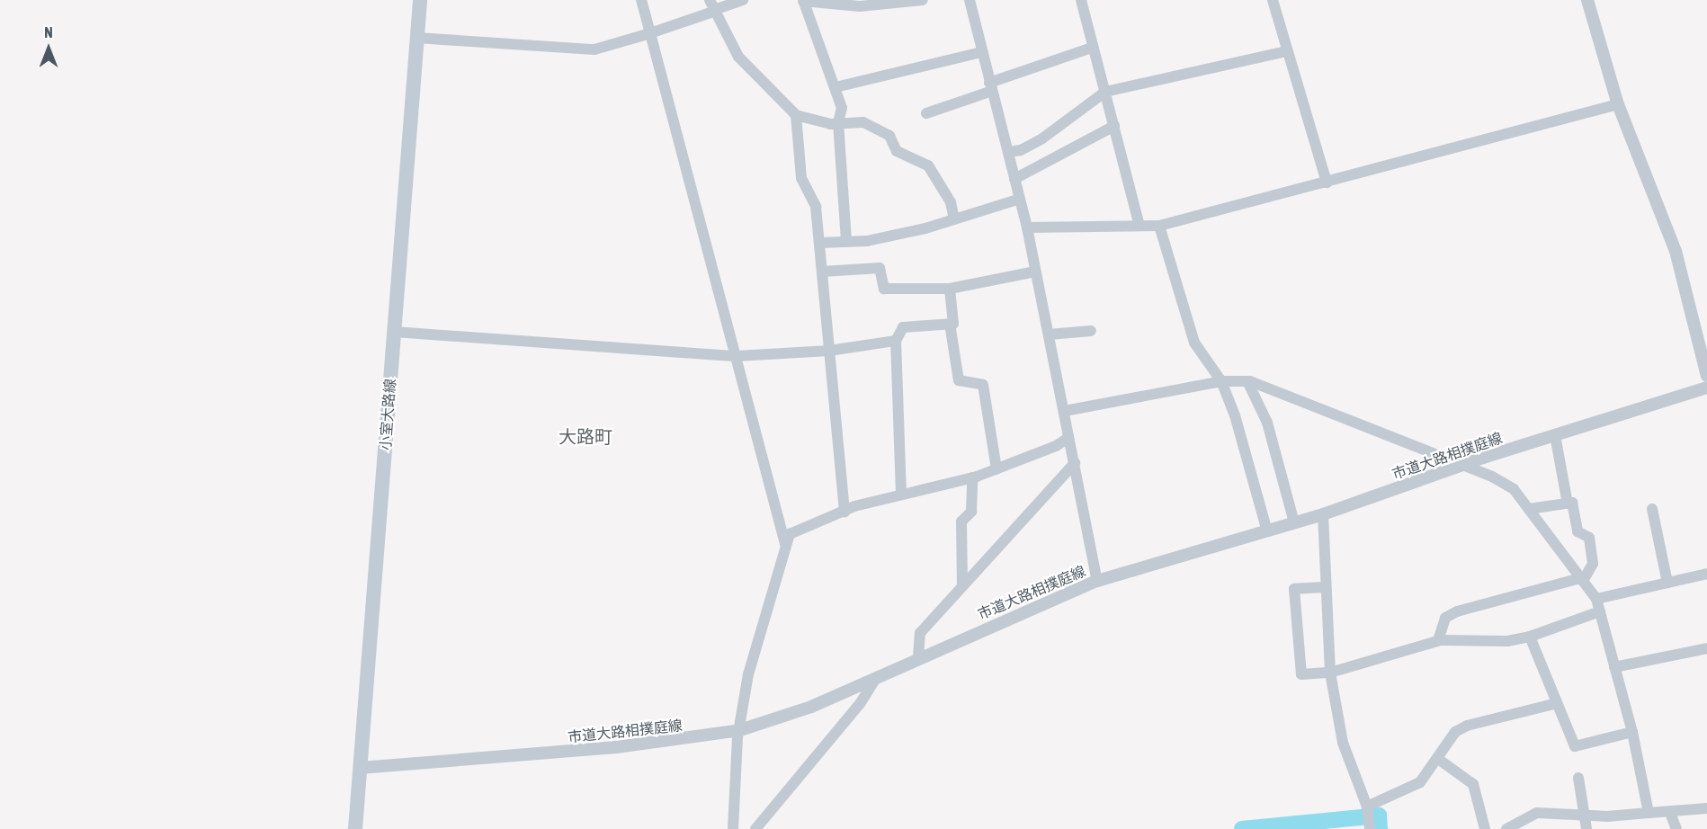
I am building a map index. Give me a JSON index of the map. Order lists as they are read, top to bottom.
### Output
{
  "streets": {
    "main road": ["小室大路線"],
    "street": ["市道大路相撲庭線"]
  },
  "crossings": [
    ["小室大路線", "市道大路相撲庭線"]
  ],
  "districts": ["大路町"],
  "north": "top"
}
